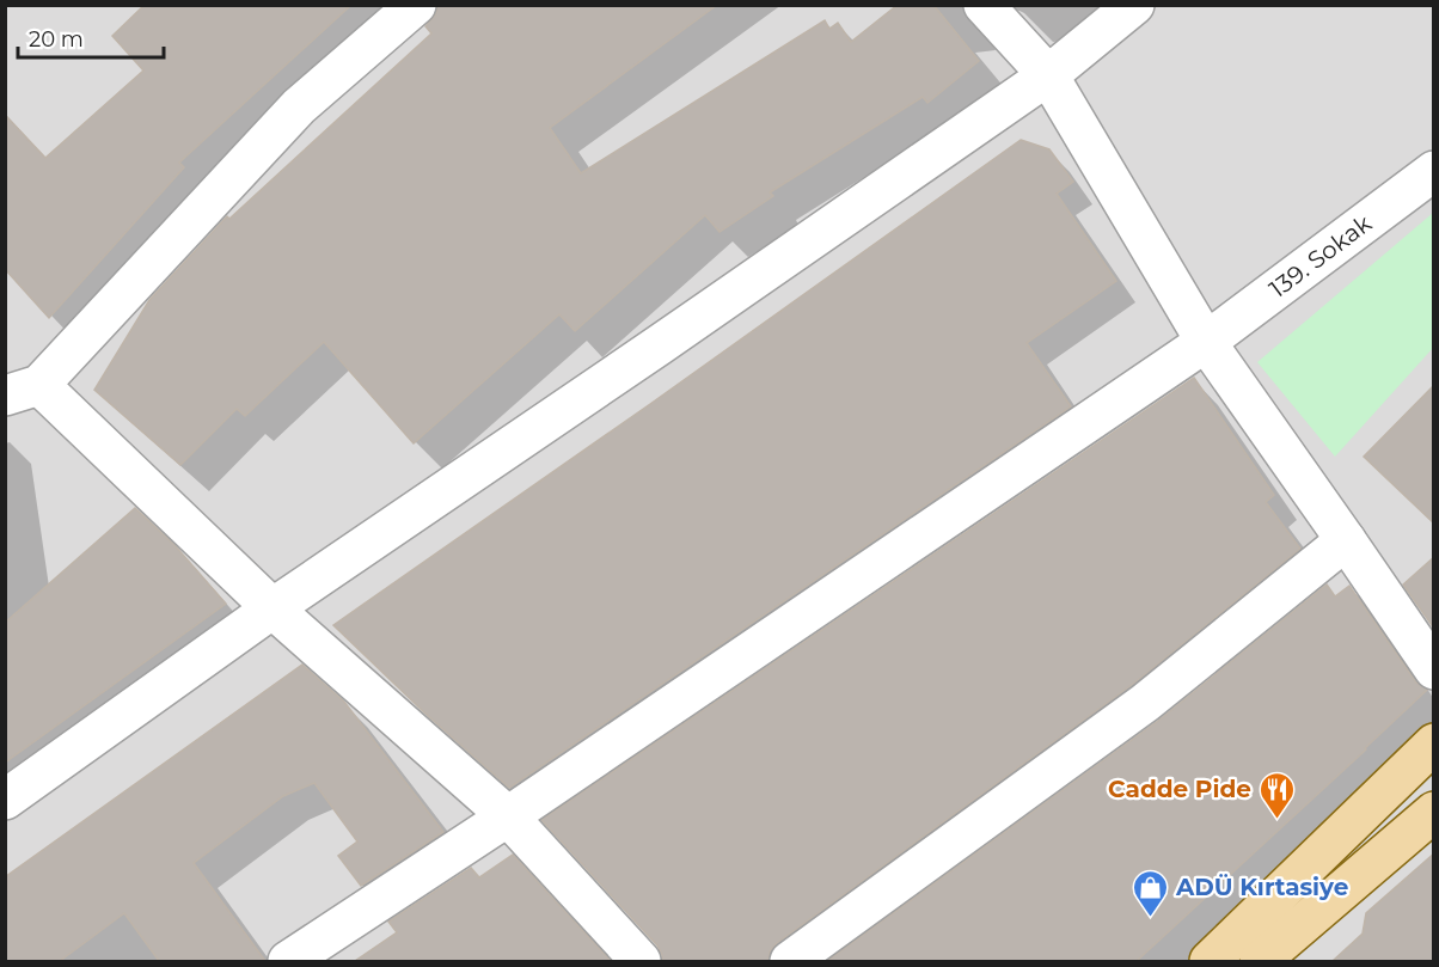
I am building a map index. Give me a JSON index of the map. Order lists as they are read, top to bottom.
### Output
{
  "streets": {
    "street": ["139. Sokak"]
  },
  "places": {
    "restaurant": ["Cadde Pide"],
    "shop": ["ADÜ Kırtasiye"]
  },
  "scale_bar": "20 m"
}
